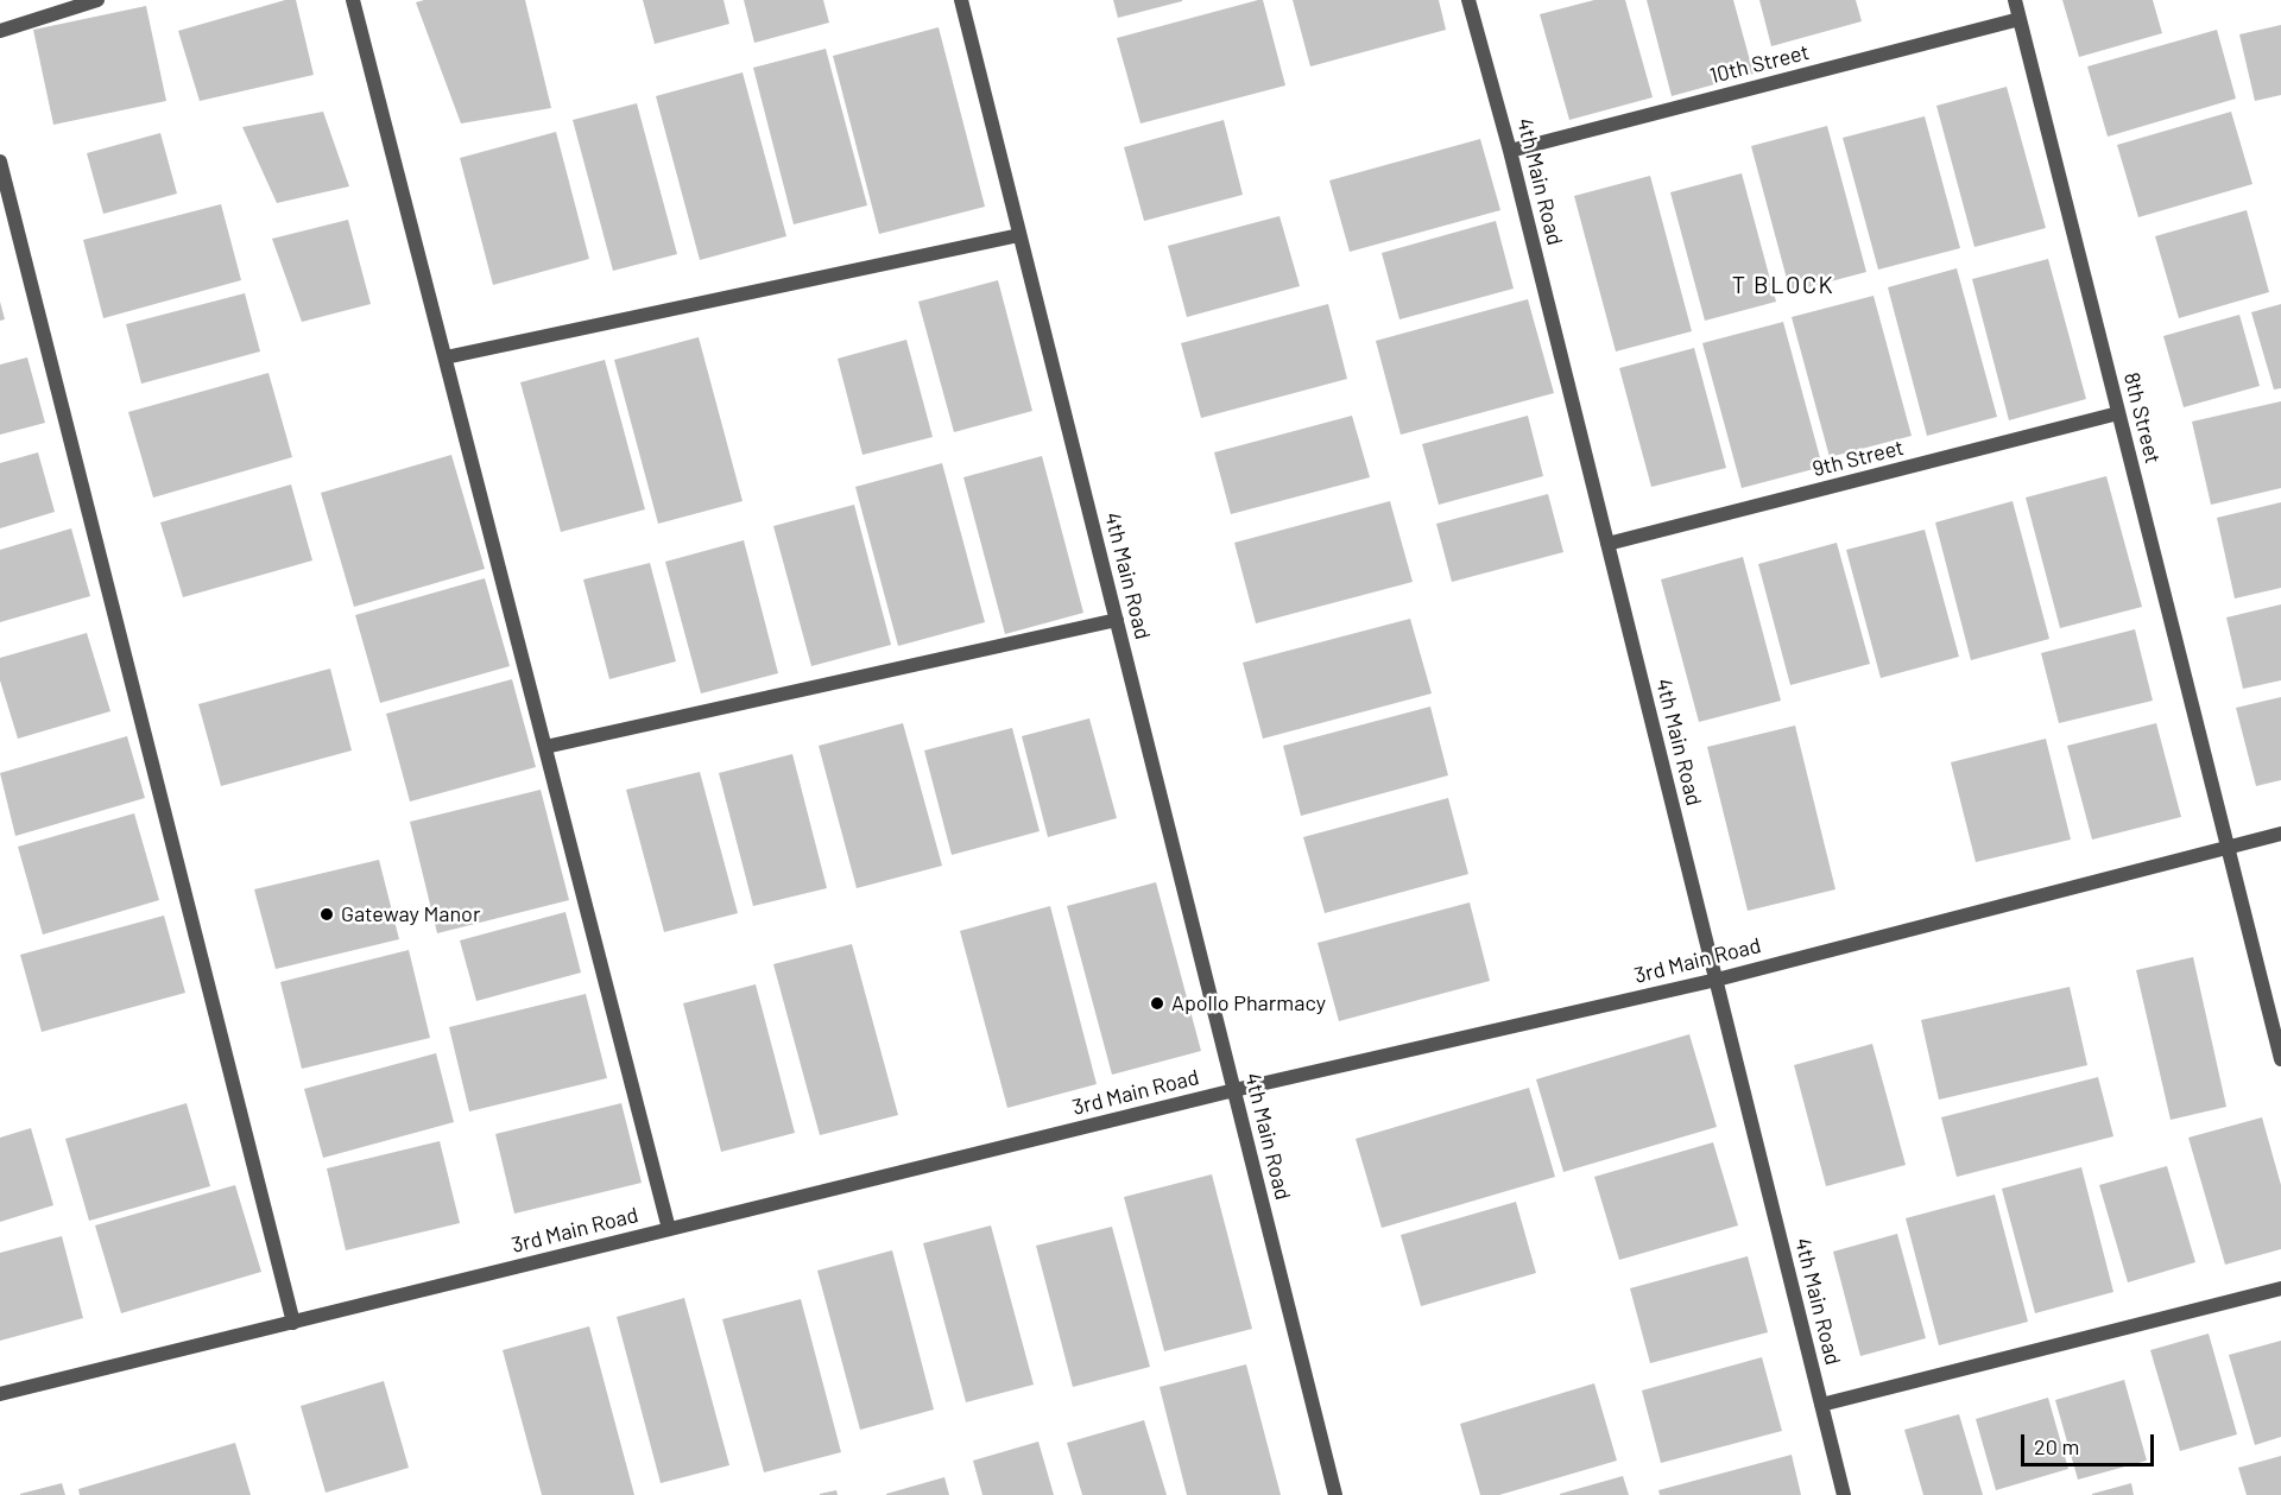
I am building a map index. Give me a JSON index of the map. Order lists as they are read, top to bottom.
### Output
{
  "streets": {
    "street": [
      "10th Street",
      "4th Main Road",
      "8th Street",
      "9th Street",
      "3rd Main Road"
    ]
  },
  "crossings": [
    ["10th Street", "4th Main Road"],
    ["10th Street", "8th Street"],
    ["4th Main Road", "9th Street"],
    ["4th Main Road", "3rd Main Road"],
    ["8th Street", "9th Street"],
    ["8th Street", "3rd Main Road"]
  ],
  "districts": ["T BLOCK"],
  "places": ["Gateway Manor", "Apollo Pharmacy"],
  "scale_bar": "20 m"
}
